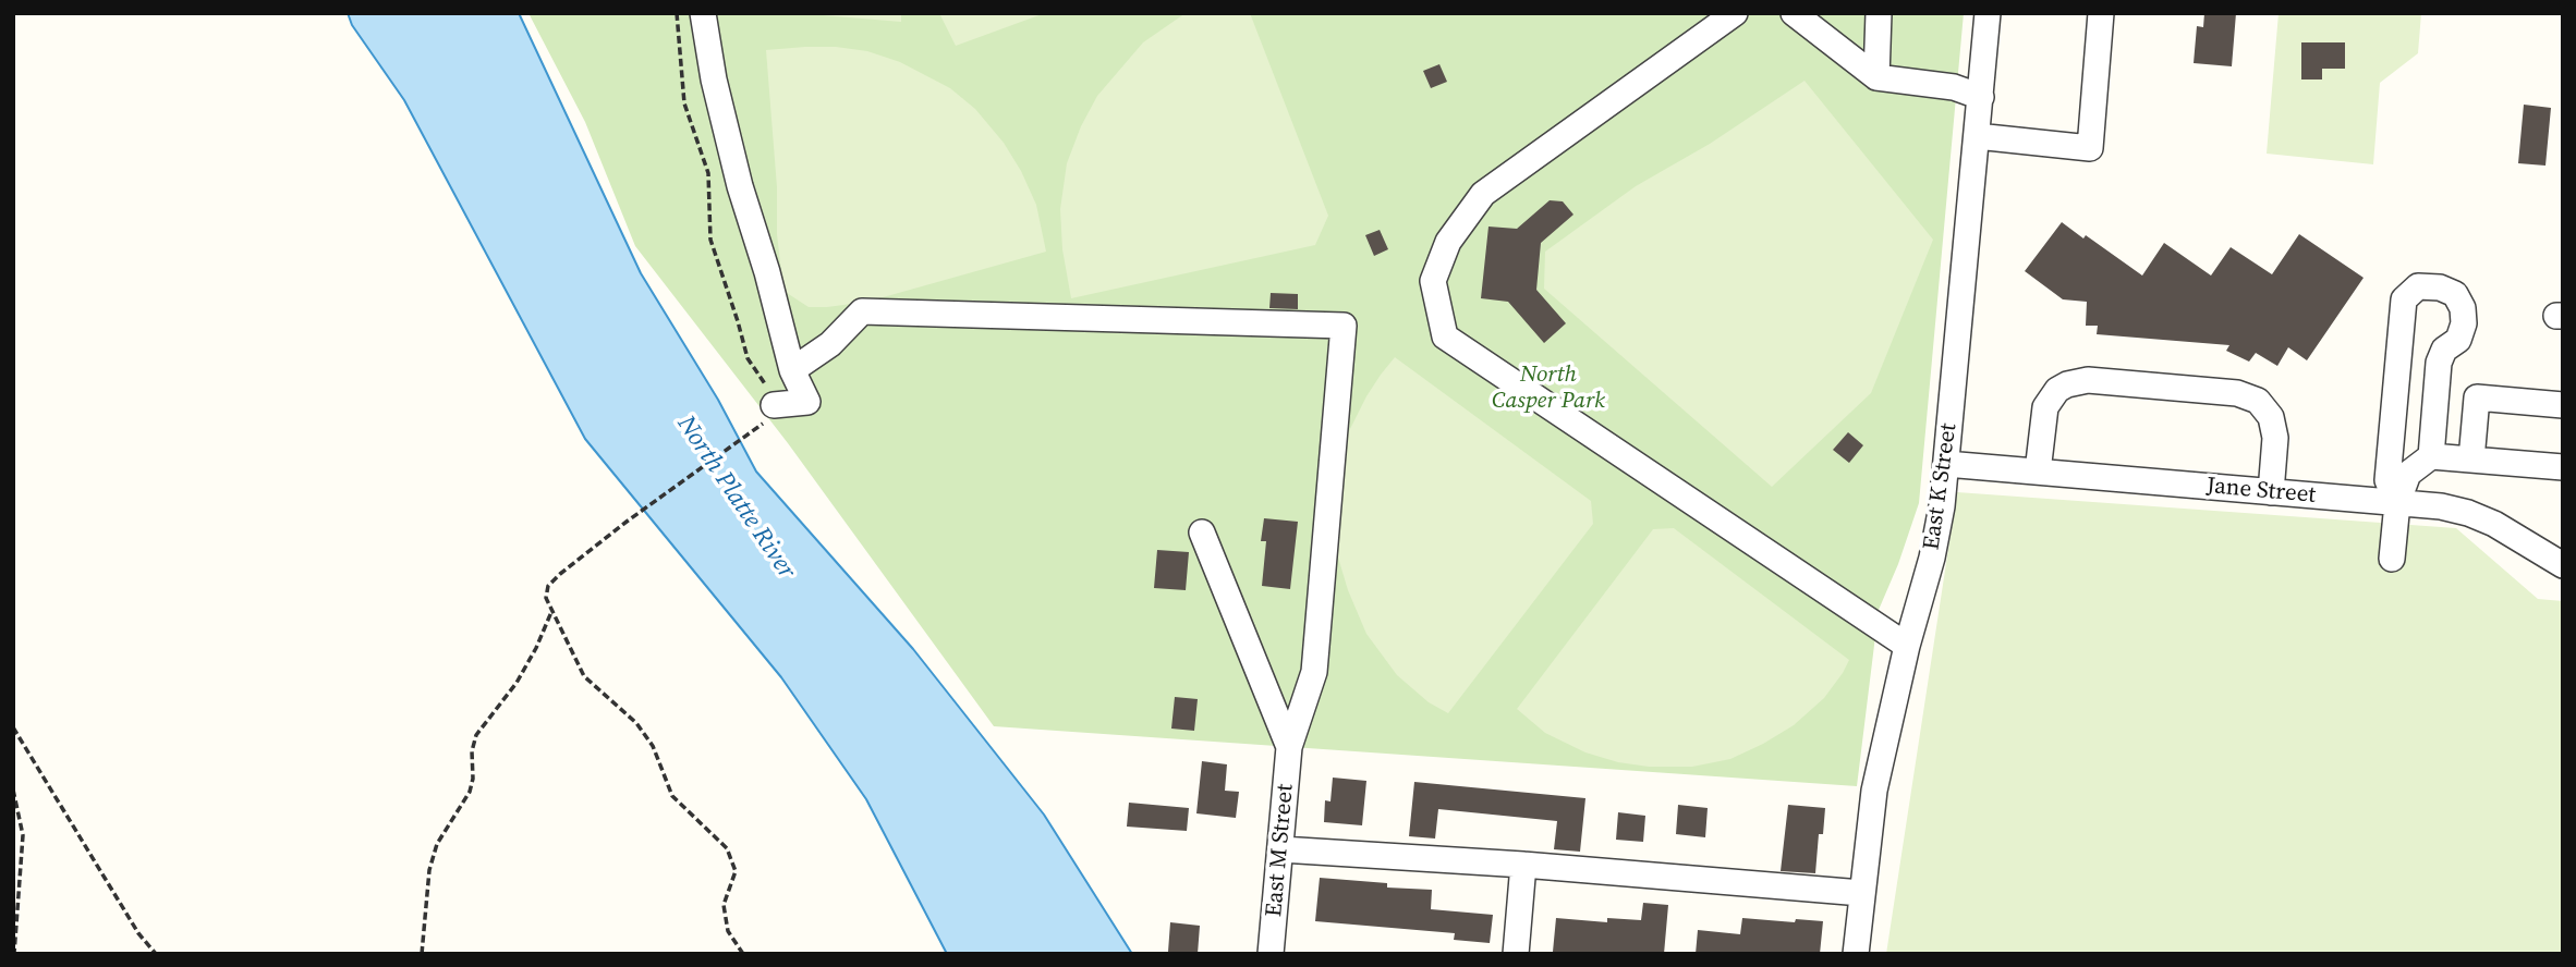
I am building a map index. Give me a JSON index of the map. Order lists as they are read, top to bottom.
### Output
{
  "streets": {
    "street": ["East K Street", "Jane Street", "East M Street"]
  },
  "crossings": [
    ["East K Street", "Jane Street"]
  ],
  "water": ["North Platte River"],
  "parks": ["North Casper Park"]
}
